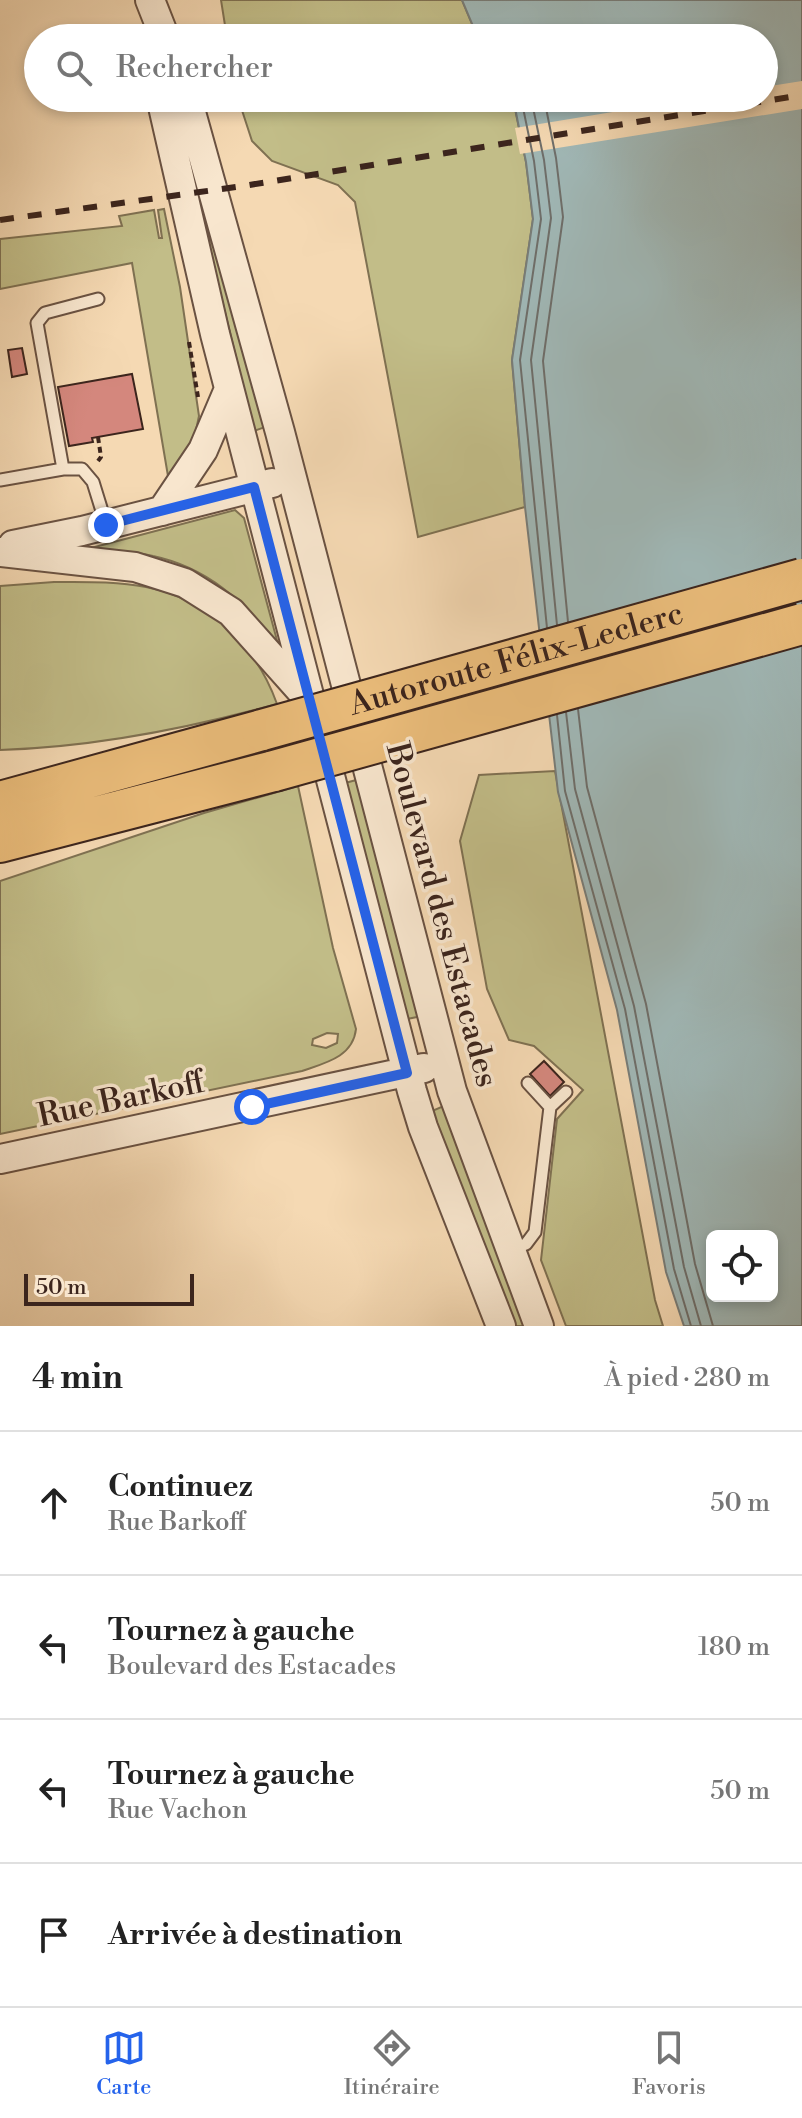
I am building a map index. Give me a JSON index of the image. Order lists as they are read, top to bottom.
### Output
{
  "streets": {
    "highway": ["Autoroute Félix-Leclerc"],
    "street": ["Boulevard des Estacades", "Rue Barkoff"]
  },
  "crossings": [
    ["Boulevard des Estacades", "Rue Barkoff"]
  ],
  "scale_bar": "50 m",
  "page": {
    "search": "Rechercher",
    "scale": "50 m",
    "heading": ["4 min", "À pied · 280 m"],
    "list": [
      ["Continuez", "Rue Barkoff", "50 m"],
      ["Tournez à gauche", "Boulevard des Estacades", "180 m"],
      ["Tournez à gauche", "Rue Vachon", "50 m"],
      "Arrivée à destination"
    ],
    "nav": ["Carte", "Itinéraire", "Favoris"]
  }
}
